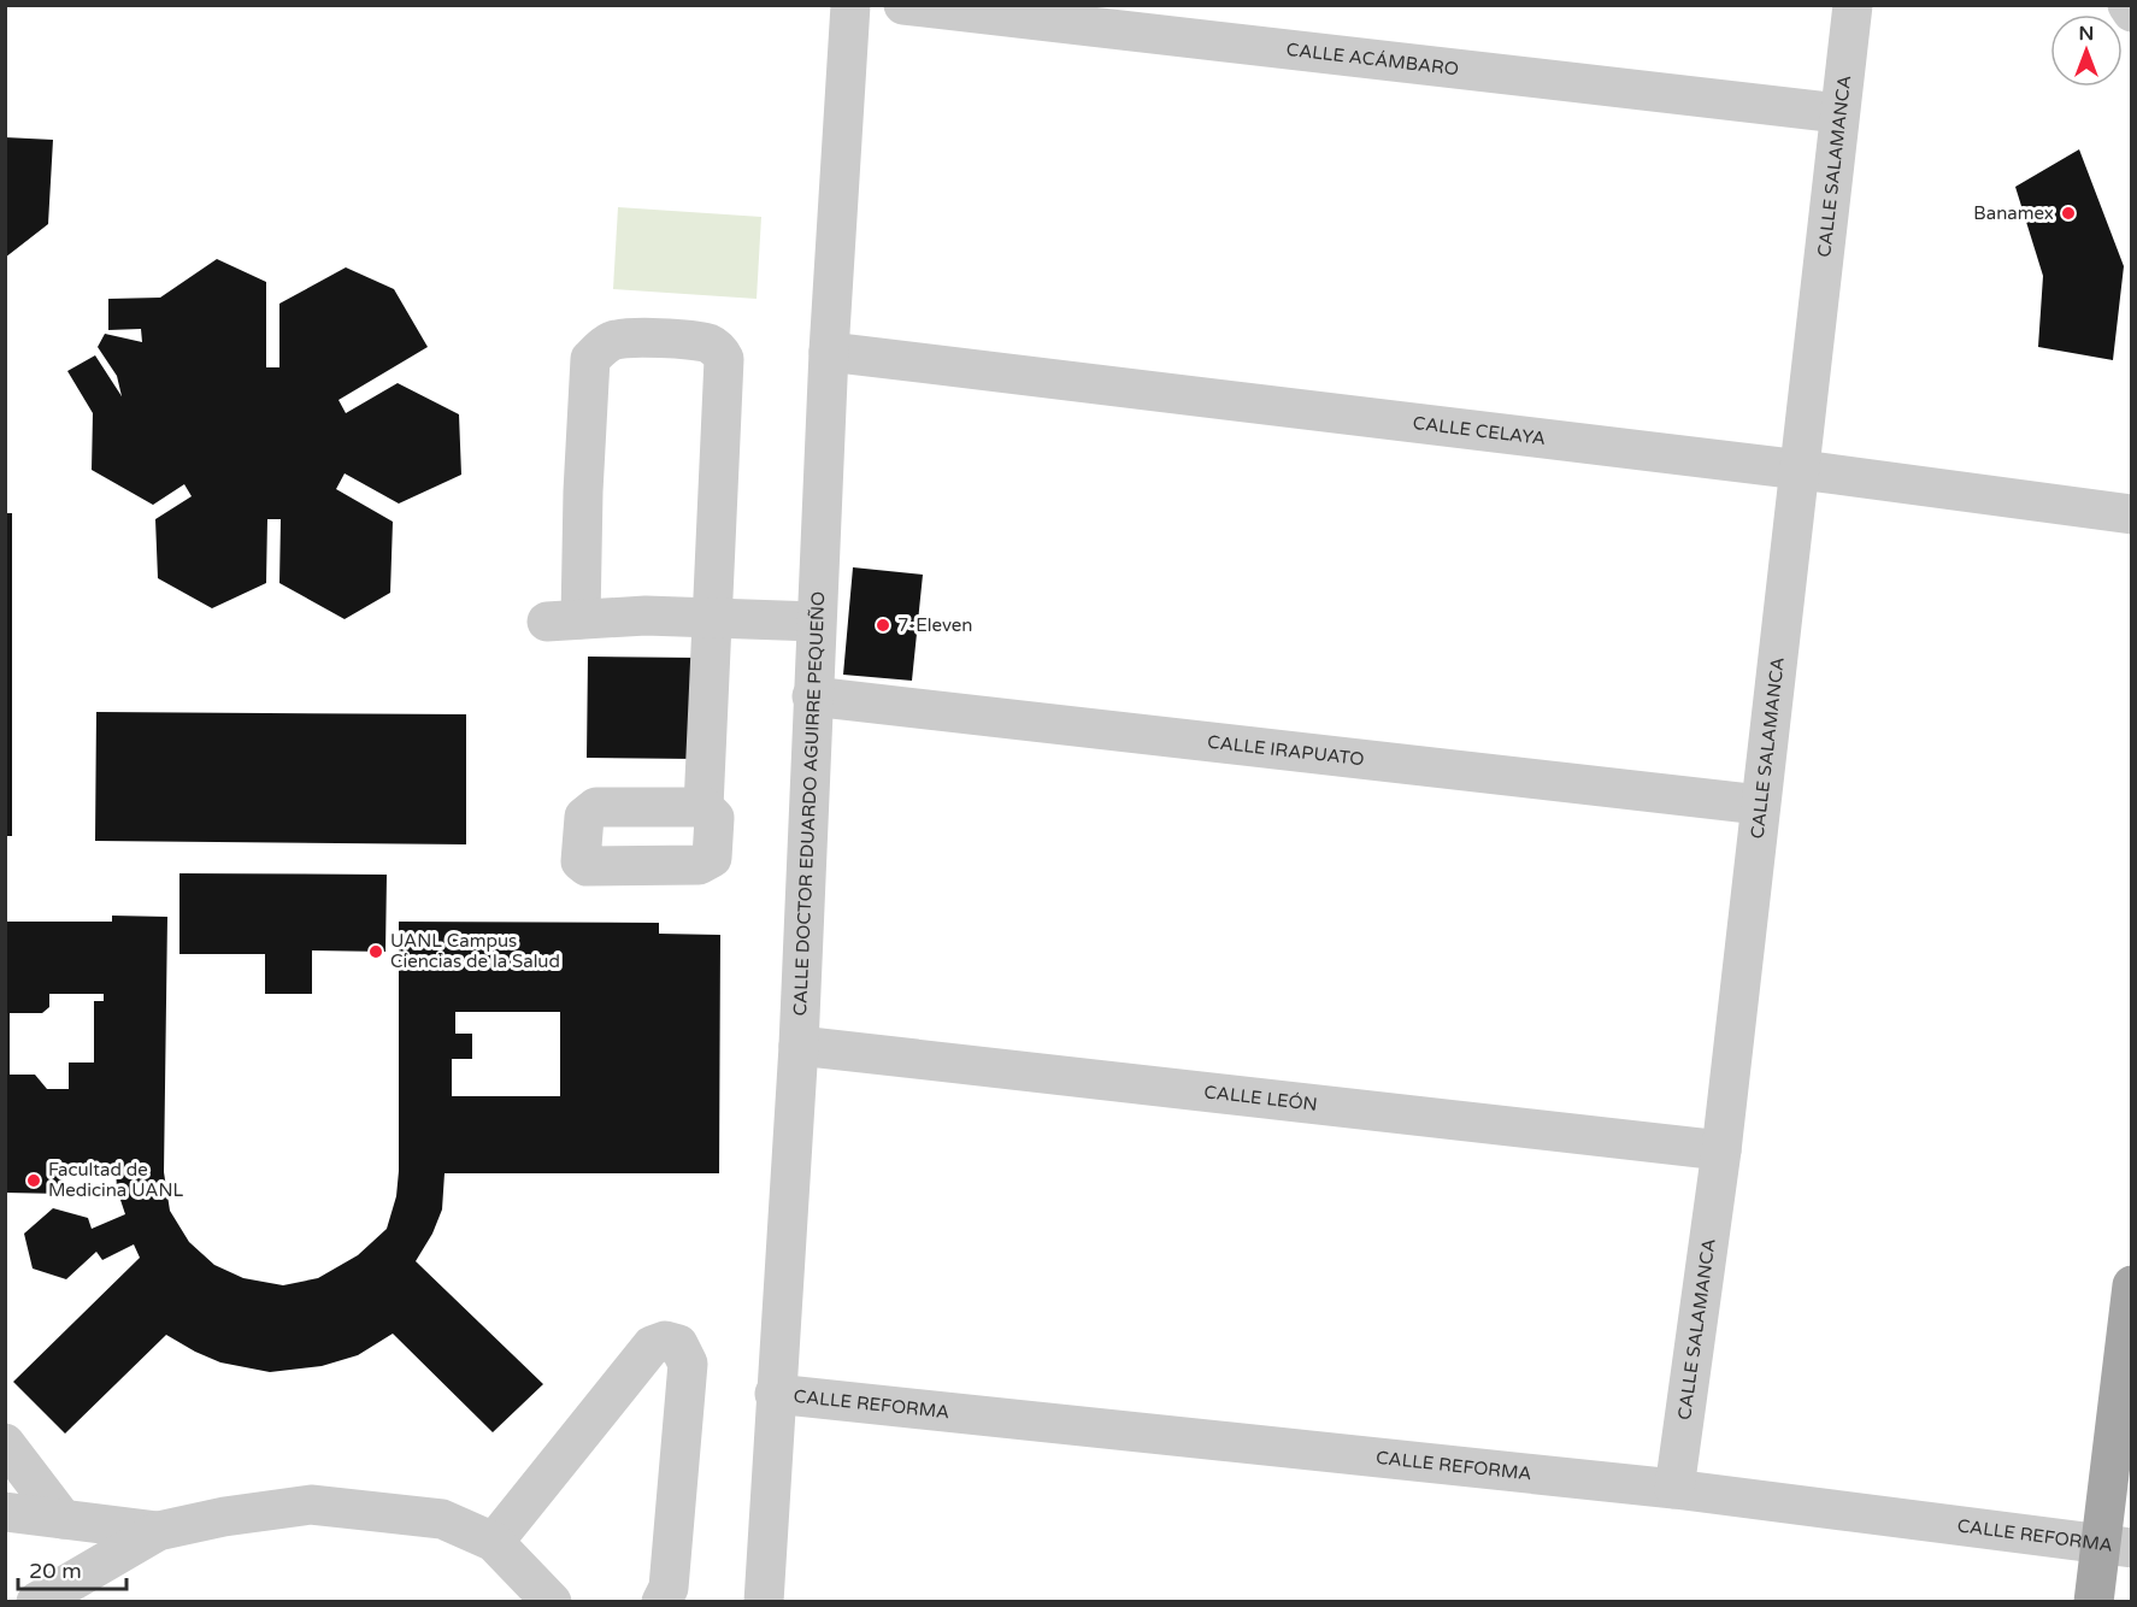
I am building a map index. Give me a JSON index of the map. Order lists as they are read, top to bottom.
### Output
{
  "streets": {
    "street": [
      "CALLE ACÁMBARO",
      "CALLE SALAMANCA",
      "CALLE CELAYA",
      "CALLE IRAPUATO",
      "CALLE DOCTOR EDUARDO AGUIRRE PEQUEÑO",
      "CALLE LEÓN",
      "CALLE REFORMA"
    ]
  },
  "crossings": [
    ["CALLE ACÁMBARO", "CALLE SALAMANCA"],
    ["CALLE SALAMANCA", "CALLE CELAYA"],
    ["CALLE SALAMANCA", "CALLE IRAPUATO"],
    ["CALLE SALAMANCA", "CALLE LEÓN"],
    ["CALLE SALAMANCA", "CALLE REFORMA"],
    ["CALLE CELAYA", "CALLE DOCTOR EDUARDO AGUIRRE PEQUEÑO"],
    ["CALLE IRAPUATO", "CALLE DOCTOR EDUARDO AGUIRRE PEQUEÑO"],
    ["CALLE DOCTOR EDUARDO AGUIRRE PEQUEÑO", "CALLE LEÓN"],
    ["CALLE DOCTOR EDUARDO AGUIRRE PEQUEÑO", "CALLE REFORMA"]
  ],
  "places": [
    "Banamex",
    "7-Eleven",
    "UANL Campus Ciencias de la Salud",
    "Facultad de Medicina UANL"
  ],
  "scale_bar": "20 m",
  "north": "top"
}
